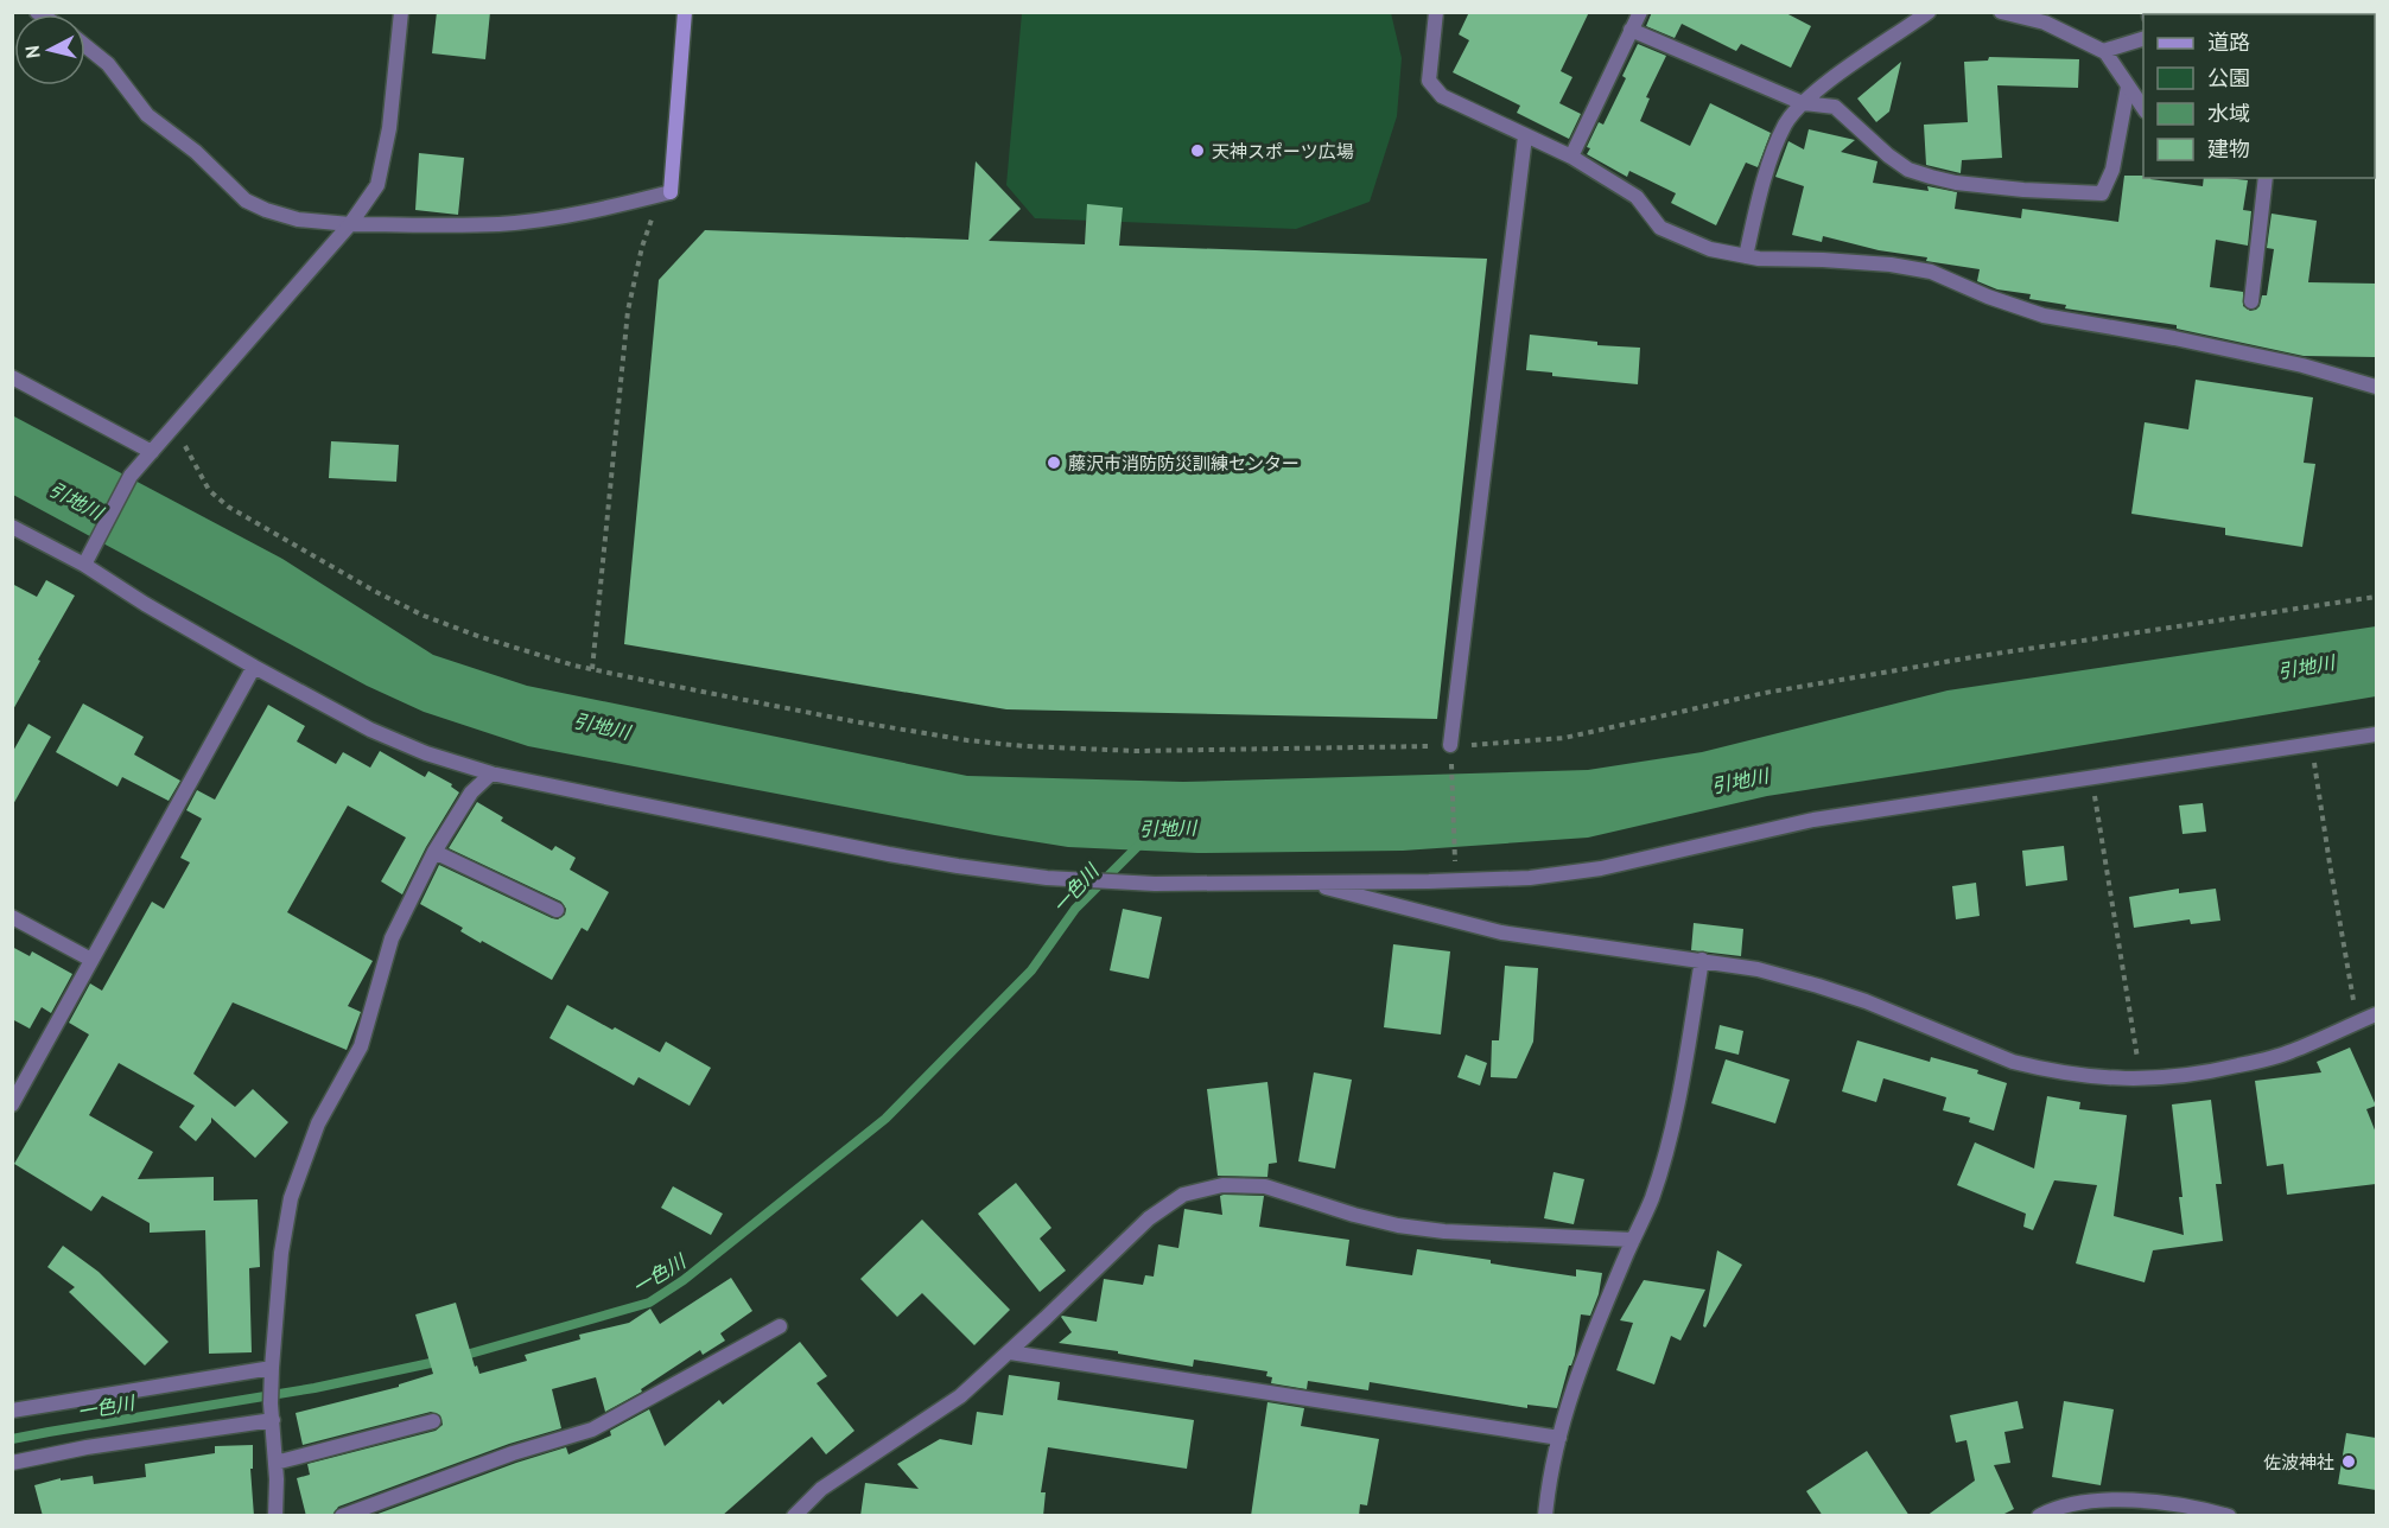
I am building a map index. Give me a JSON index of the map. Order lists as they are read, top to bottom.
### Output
{
  "water": ["引地川", "一色川"],
  "places": ["天神スポーツ広場", "藤沢市消防防災訓練センター", "佐波神社"],
  "legend": [
    "道路",
    "公園",
    "水域",
    "建物"
  ],
  "north": "left"
}
